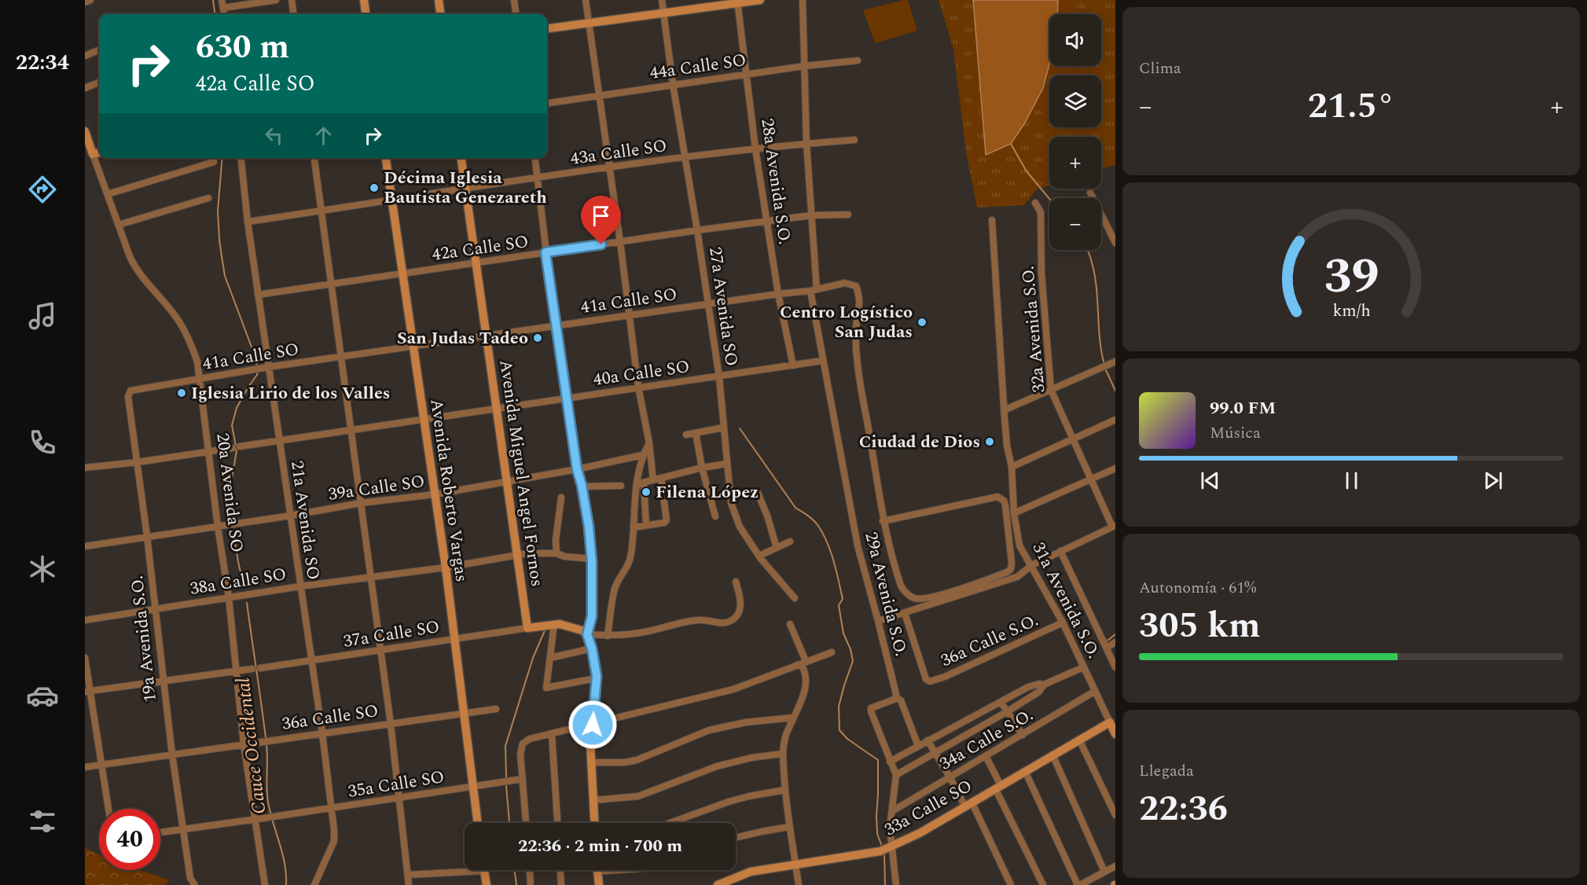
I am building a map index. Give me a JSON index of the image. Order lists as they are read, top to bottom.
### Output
{
  "streets": {
    "street": [
      "44a Calle SO",
      "43a Calle SO",
      "28a Avenida S.O.",
      "42a Calle SO",
      "41a Calle SO",
      "27a Avenida SO",
      "32a Avenida S.O.",
      "40a Calle SO",
      "Avenida Miguel Angel Fornos",
      "39a Calle SO",
      "Avenida Roberto Vargas",
      "20a Avenida SO",
      "21a Avenida SO",
      "38a Calle SO",
      "29a Avenida S.O.",
      "31a Avenida S.O.",
      "37a Calle SO",
      "19a Avenida S.O.",
      "36a Calle S.O.",
      "36a Calle SO",
      "34a Calle S.O.",
      "35a Calle SO",
      "33a Calle SO"
    ]
  },
  "crossings": [
    ["44a Calle SO", "28a Avenida S.O."],
    ["44a Calle SO", "27a Avenida SO"],
    ["44a Calle SO", "29a Avenida S.O."],
    ["43a Calle SO", "28a Avenida S.O."],
    ["43a Calle SO", "27a Avenida SO"],
    ["43a Calle SO", "Avenida Miguel Angel Fornos"],
    ["43a Calle SO", "Avenida Roberto Vargas"],
    ["43a Calle SO", "21a Avenida SO"],
    ["43a Calle SO", "29a Avenida S.O."],
    ["28a Avenida S.O.", "42a Calle SO"],
    ["28a Avenida S.O.", "41a Calle SO"],
    ["28a Avenida S.O.", "40a Calle SO"],
    ["42a Calle SO", "27a Avenida SO"],
    ["42a Calle SO", "Avenida Miguel Angel Fornos"],
    ["42a Calle SO", "Avenida Roberto Vargas"],
    ["42a Calle SO", "21a Avenida SO"],
    ["42a Calle SO", "29a Avenida S.O."],
    ["41a Calle SO", "27a Avenida SO"],
    ["41a Calle SO", "Avenida Miguel Angel Fornos"],
    ["41a Calle SO", "Avenida Roberto Vargas"],
    ["41a Calle SO", "20a Avenida SO"],
    ["41a Calle SO", "21a Avenida SO"],
    ["41a Calle SO", "29a Avenida S.O."],
    ["41a Calle SO", "19a Avenida S.O."],
    ["27a Avenida SO", "40a Calle SO"],
    ["40a Calle SO", "Avenida Miguel Angel Fornos"],
    ["40a Calle SO", "Avenida Roberto Vargas"],
    ["40a Calle SO", "21a Avenida SO"],
    ["40a Calle SO", "29a Avenida S.O."],
    ["Avenida Miguel Angel Fornos", "39a Calle SO"],
    ["Avenida Miguel Angel Fornos", "38a Calle SO"],
    ["Avenida Miguel Angel Fornos", "37a Calle SO"],
    ["39a Calle SO", "Avenida Roberto Vargas"],
    ["39a Calle SO", "20a Avenida SO"],
    ["39a Calle SO", "21a Avenida SO"],
    ["39a Calle SO", "19a Avenida S.O."],
    ["Avenida Roberto Vargas", "38a Calle SO"],
    ["Avenida Roberto Vargas", "37a Calle SO"],
    ["Avenida Roberto Vargas", "36a Calle SO"],
    ["Avenida Roberto Vargas", "35a Calle SO"],
    ["20a Avenida SO", "38a Calle SO"],
    ["20a Avenida SO", "36a Calle SO"],
    ["20a Avenida SO", "35a Calle SO"],
    ["21a Avenida SO", "38a Calle SO"],
    ["21a Avenida SO", "37a Calle SO"],
    ["21a Avenida SO", "36a Calle SO"],
    ["21a Avenida SO", "35a Calle SO"],
    ["38a Calle SO", "19a Avenida S.O."],
    ["31a Avenida S.O.", "36a Calle S.O."],
    ["31a Avenida S.O.", "34a Calle S.O."],
    ["31a Avenida S.O.", "33a Calle SO"],
    ["19a Avenida S.O.", "36a Calle SO"]
  ],
  "water": ["Cauce Occidental"],
  "places": [
    "Décima Iglesia Bautista Genezareth",
    "Centro Logístico San Judas",
    "San Judas Tadeo",
    "Iglesia Lirio de los Valles",
    "Ciudad de Dios",
    "Filena López"
  ],
  "page": {
    "tabs": "22:34",
    "tile": [
      "Clima",
      ["Autonomía · 61%", "305 km"],
      ["Llegada", "22:36"]
    ],
    "map_buttons": ["+", "−"],
    "turn": ["630 m", "42a Calle SO"],
    "heat": ["−", "21.5°", "+"],
    "song": ["99.0 FM", "Música"],
    "limit": "40",
    "trip": "22:36 · 2 min · 700 m",
    "gauge": ["39", "km/h"]
  }
}
